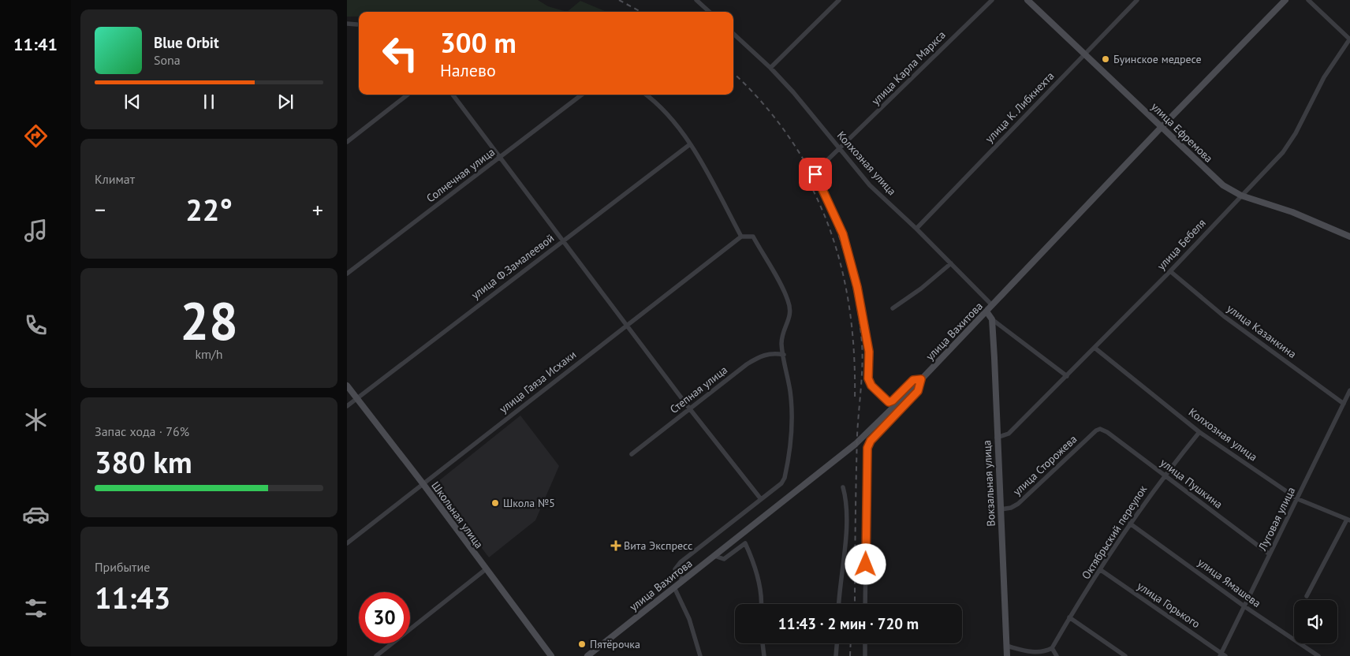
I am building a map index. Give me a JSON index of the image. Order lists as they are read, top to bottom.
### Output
{
  "streets": {
    "main road": [
      "улица Ефремова",
      "улица Вахитова",
      "Вокзальная улица",
      "Школьная улица"
    ],
    "street": [
      "улица Карла Маркса",
      "улица К. Либкнехта",
      "Колхозная улица",
      "Солнечная улица",
      "улица Бебеля",
      "улица Ф.Замалеевой",
      "улица Казанкина",
      "улица Гаяза Исхаки",
      "Степная улица",
      "улица Сторожева",
      "улица Пушкина",
      "Луговая улица",
      "Октябрьский переулок",
      "улица Ямашева",
      "улица Горького"
    ]
  },
  "crossings": [
    ["улица Карла Маркса", "Колхозная улица"],
    ["улица Карла Маркса", "улица Вахитова"],
    ["улица К. Либкнехта", "улица Ефремова"],
    ["улица К. Либкнехта", "Колхозная улица"],
    ["улица Ефремова", "улица Бебеля"],
    ["улица Ефремова", "улица Вахитова"],
    ["Колхозная улица", "улица Бебеля"],
    ["Колхозная улица", "улица Вахитова"],
    ["Колхозная улица", "Луговая улица"],
    ["Колхозная улица", "Октябрьский переулок"],
    ["улица Бебеля", "улица Казанкина"],
    ["улица Бебеля", "Вокзальная улица"],
    ["улица Ф.Замалеевой", "Школьная улица"],
    ["улица Казанкина", "Луговая улица"],
    ["улица Гаяза Исхаки", "Школьная улица"],
    ["улица Сторожева", "Вокзальная улица"],
    ["улица Сторожева", "улица Пушкина"],
    ["улица Пушкина", "Луговая улица"],
    ["улица Пушкина", "Октябрьский переулок"],
    ["Луговая улица", "улица Ямашева"],
    ["Луговая улица", "улица Горького"],
    ["Октябрьский переулок", "улица Ямашева"],
    ["Октябрьский переулок", "улица Горького"]
  ],
  "places": {
    "other": ["Буинское медресе", "Школа №5", "Пятёрочка"],
    "health": ["Вита Экспресс"]
  },
  "page": {
    "tabs": "11:41",
    "turn": ["300 m", "Налево"],
    "song": ["Blue Orbit", "Sona"],
    "tile": [
      "Климат",
      ["28", "km/h"],
      ["Запас хода · 76%", "380 km"],
      ["Прибытие", "11:43"]
    ],
    "heat": ["−", "22°", "+"],
    "limit": "30",
    "trip": "11:43 · 2 мин · 720 m"
  }
}
